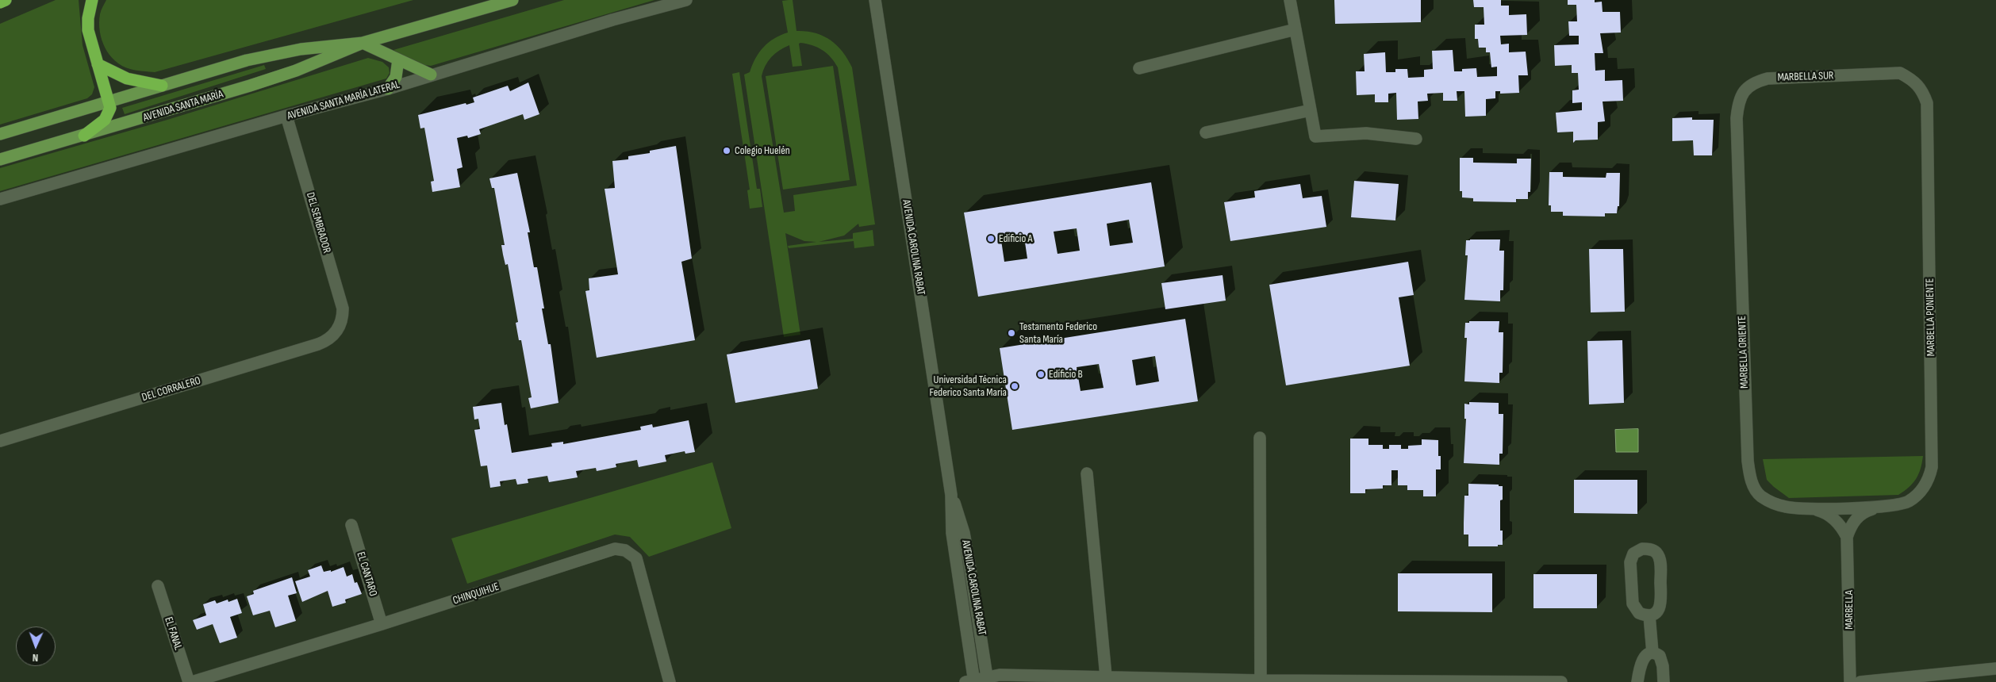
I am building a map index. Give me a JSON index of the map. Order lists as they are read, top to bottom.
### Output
{
  "streets": {
    "main road": ["AVENIDA SANTA MARÍA"],
    "street": [
      "MARBELLA SUR",
      "AVENIDA SANTA MARÍA LATERAL",
      "DEL SEMBRADOR",
      "AVENIDA CAROLINA RABAT",
      "MARBELLA PONIENTE",
      "MARBELLA ORIENTE",
      "DEL CORRALERO",
      "EL CANTARO",
      "CHINQUIHUE",
      "MARBELLA",
      "EL FANAL"
    ]
  },
  "crossings": [
    ["MARBELLA SUR", "MARBELLA PONIENTE"],
    ["MARBELLA SUR", "MARBELLA ORIENTE"],
    ["AVENIDA SANTA MARÍA LATERAL", "DEL SEMBRADOR"],
    ["DEL SEMBRADOR", "DEL CORRALERO"],
    ["MARBELLA PONIENTE", "MARBELLA ORIENTE"],
    ["MARBELLA PONIENTE", "MARBELLA"],
    ["EL CANTARO", "CHINQUIHUE"]
  ],
  "places": [
    "Colegio Huelén",
    "Edificio A",
    "Testamento Federico Santa María",
    "Edificio B",
    "Universidad Técnica Federico Santa María"
  ],
  "north": "bottom"
}
